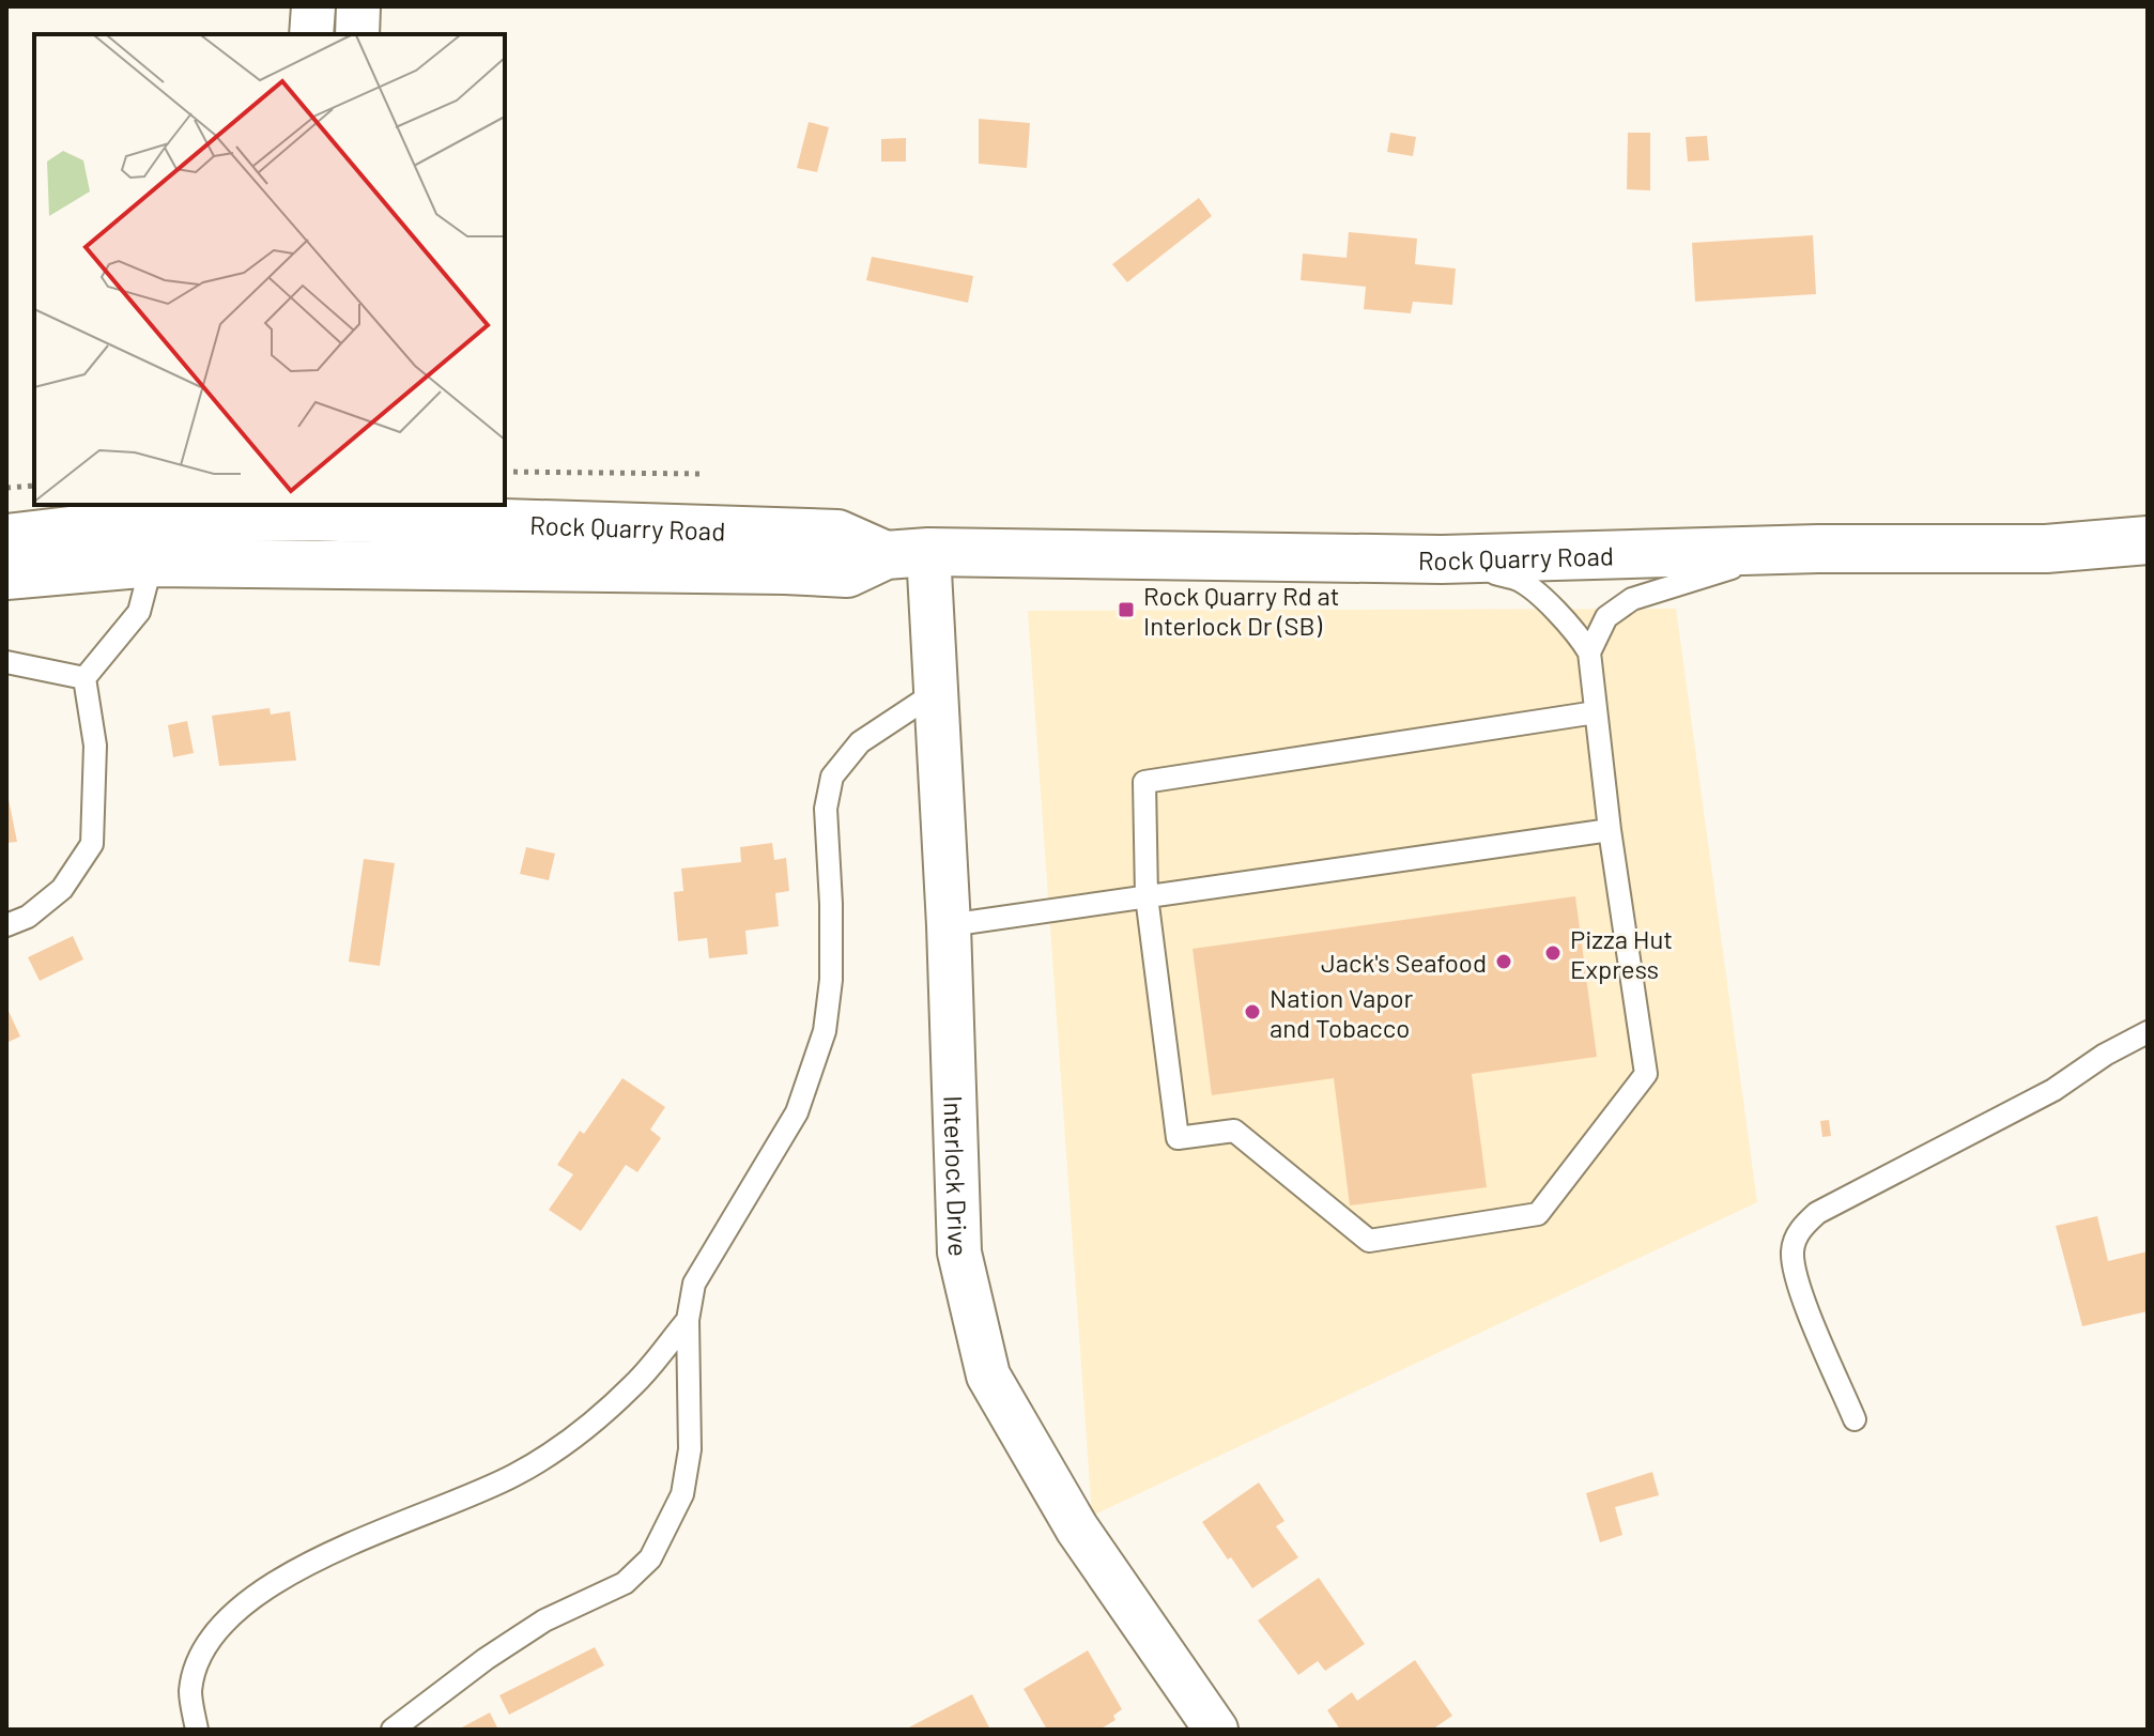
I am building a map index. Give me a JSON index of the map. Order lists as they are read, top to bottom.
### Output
{
  "streets": {
    "main road": ["Rock Quarry Road"],
    "street": ["Interlock Drive"]
  },
  "crossings": [
    ["Rock Quarry Road", "Interlock Drive"]
  ],
  "places": {
    "transit": ["Rock Quarry Rd at Interlock Dr (SB)"],
    "other": ["Pizza Hut Express", "Jack's Seafood", "Nation Vapor and Tobacco"]
  }
}
